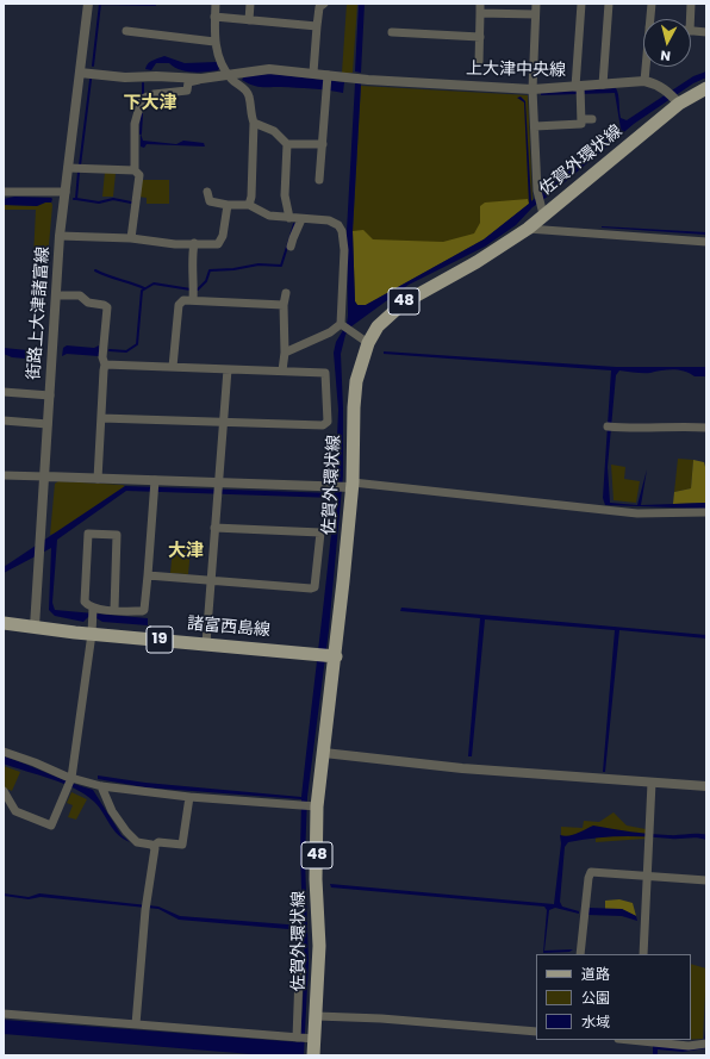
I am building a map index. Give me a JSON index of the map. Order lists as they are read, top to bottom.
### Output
{
  "streets": {
    "main road": [
      "佐賀外環状線",
      "48",
      "諸富西島線",
      "19"
    ],
    "street": ["上大津中央線", "街路上大津諸富線"]
  },
  "crossings": [
    ["上大津中央線", "佐賀外環状線"],
    ["佐賀外環状線", "諸富西島線"],
    ["街路上大津諸富線", "諸富西島線"]
  ],
  "districts": ["下大津", "大津"],
  "legend": ["道路", "公園", "水域"],
  "north": "bottom"
}
